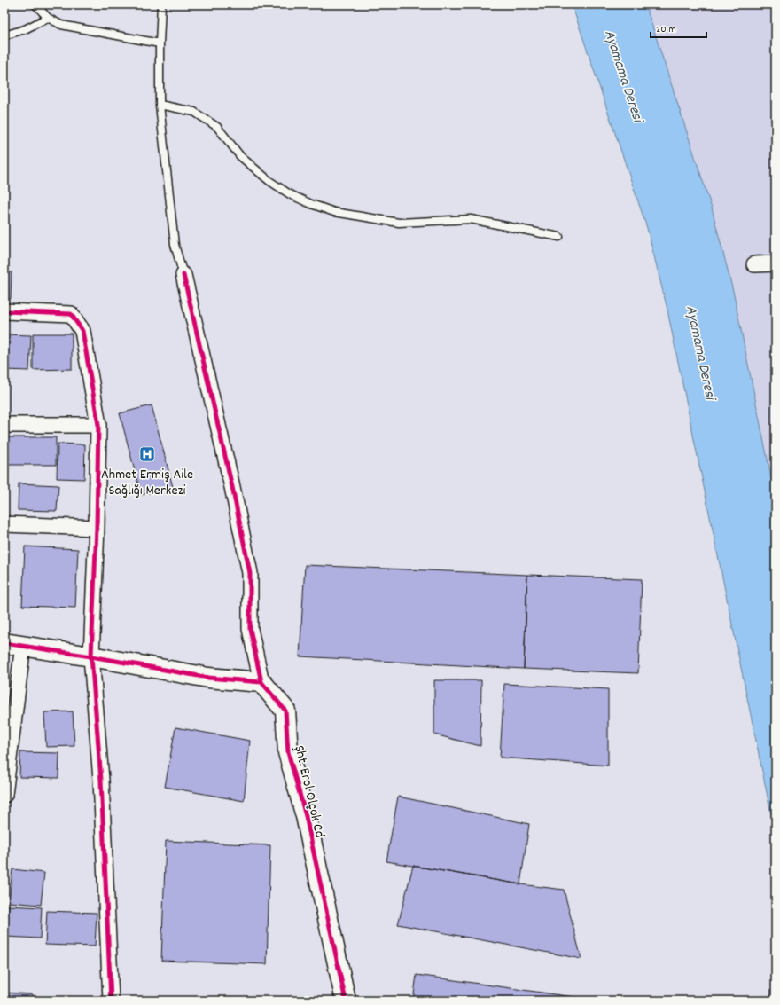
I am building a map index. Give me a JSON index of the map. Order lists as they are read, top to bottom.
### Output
{
  "streets": {
    "street": ["Şht. Erol Olçok Cd"]
  },
  "water": ["Ayamama Deresi"],
  "places": {
    "hospital": ["Ahmet Ermiş Aile Sağlığı Merkezi"]
  },
  "scale_bar": "20 m"
}
